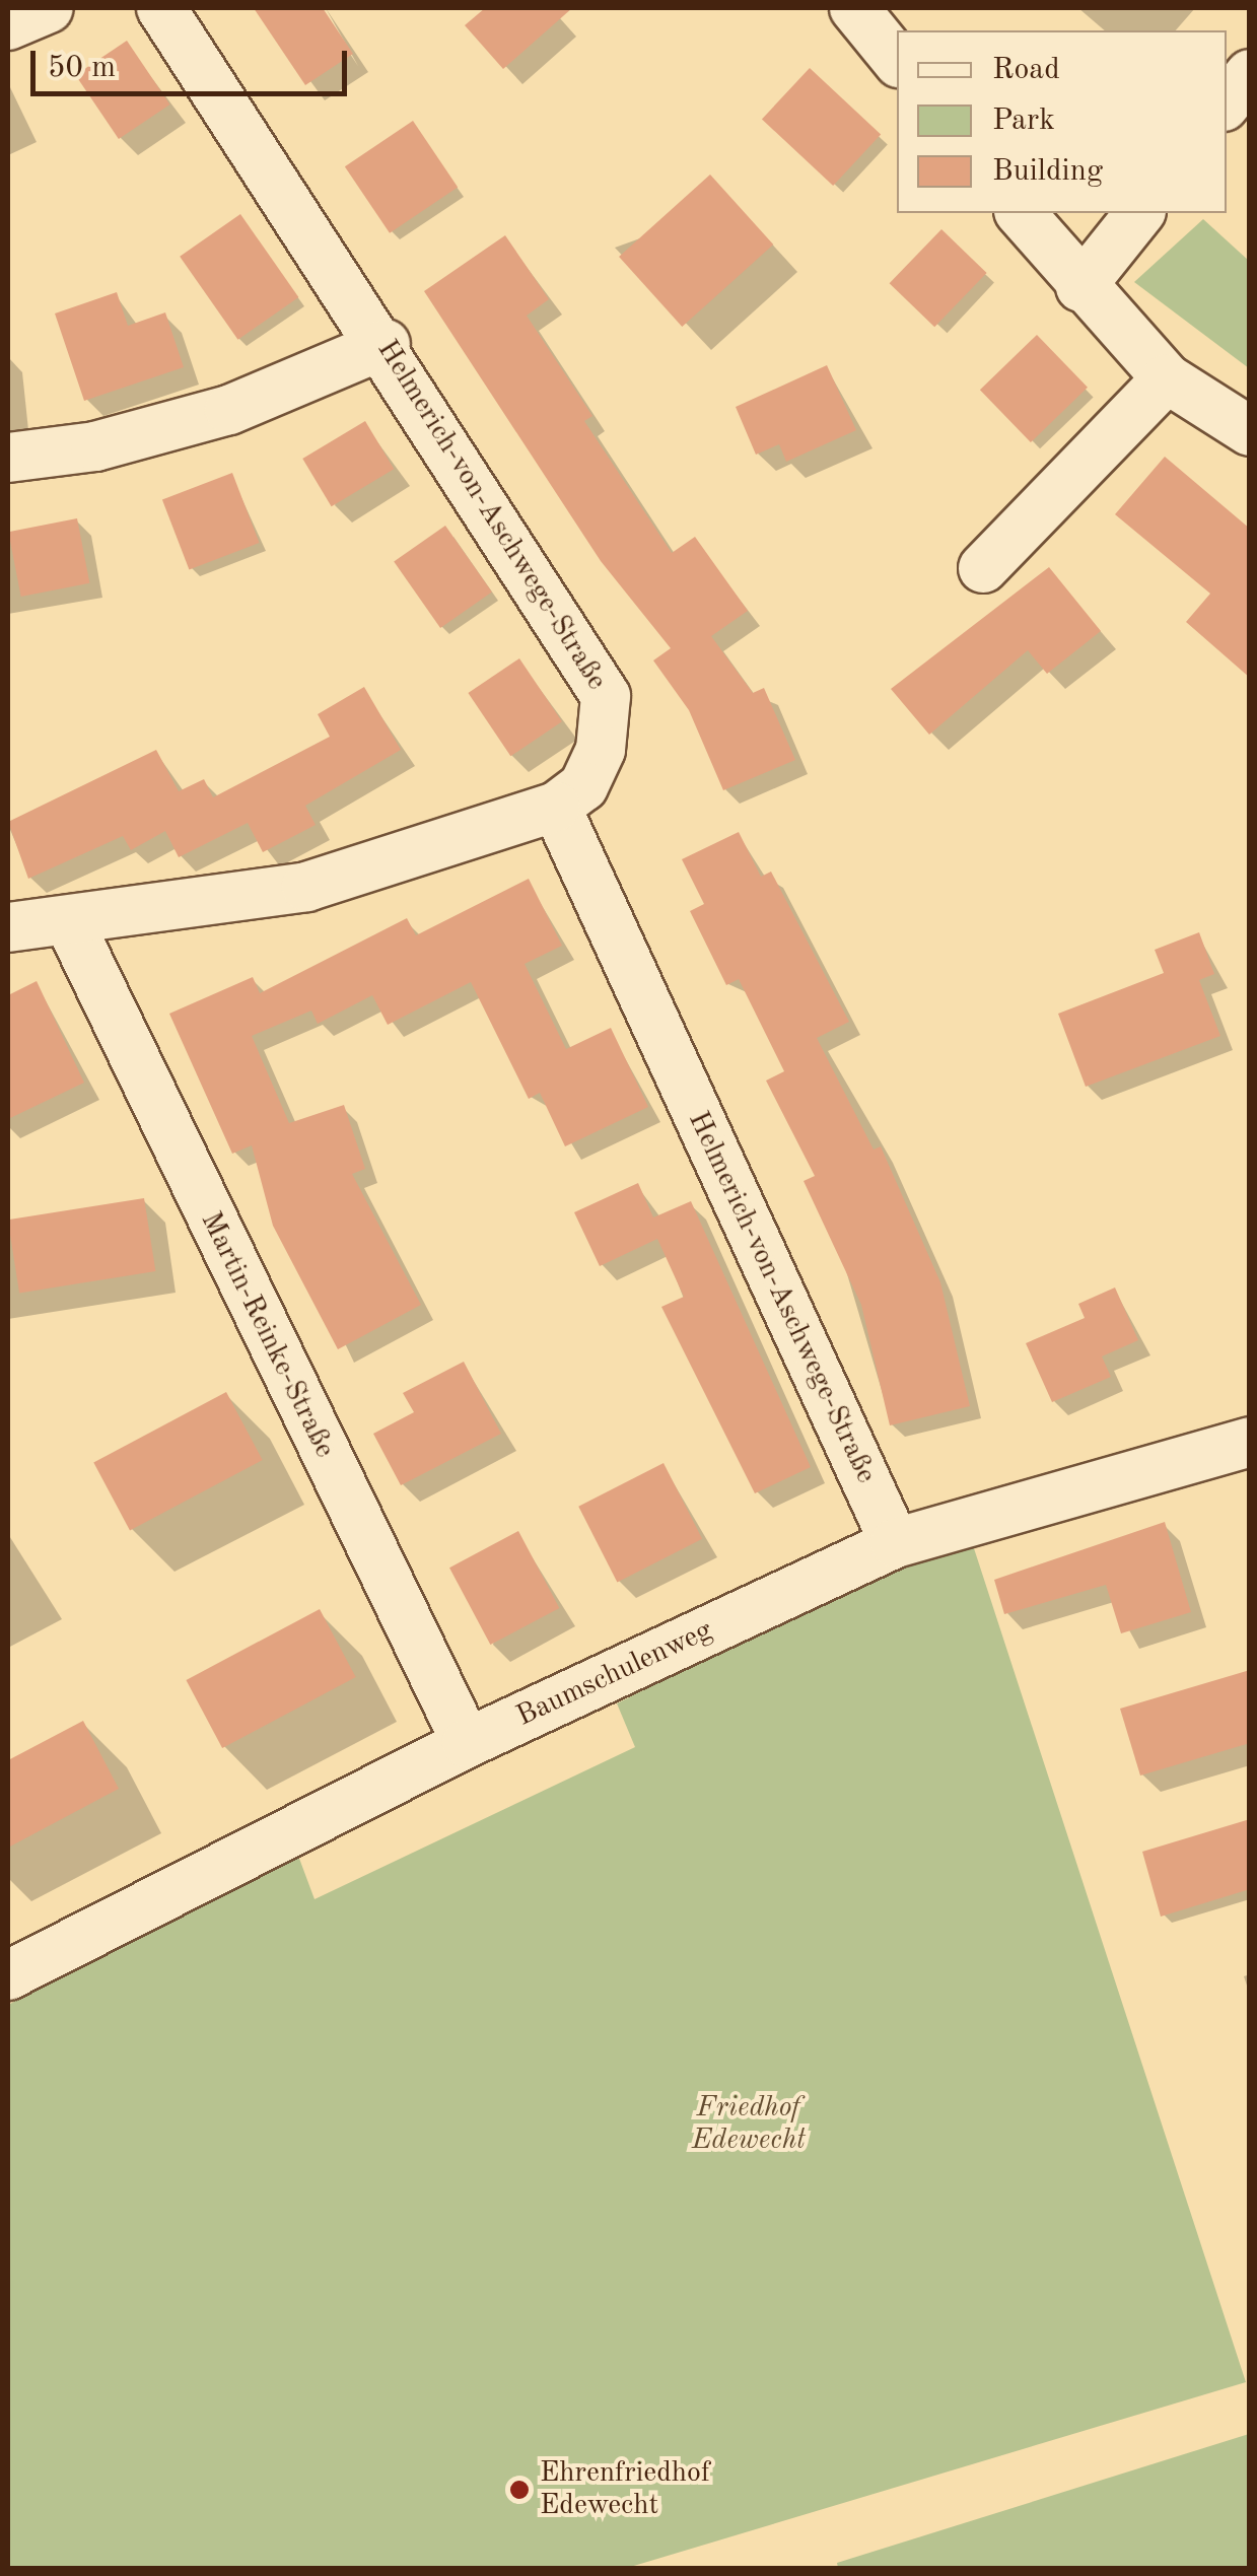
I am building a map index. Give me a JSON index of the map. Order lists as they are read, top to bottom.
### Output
{
  "streets": {
    "street": ["Helmerich-von-Aschwege-Straße", "Martin-Reinke-Straße", "Baumschulenweg"]
  },
  "crossings": [
    ["Helmerich-von-Aschwege-Straße", "Baumschulenweg"],
    ["Martin-Reinke-Straße", "Baumschulenweg"]
  ],
  "parks": ["Friedhof Edewecht"],
  "places": ["Ehrenfriedhof Edewecht"],
  "legend": ["Road", "Park", "Building"],
  "scale_bar": "50 m"
}
